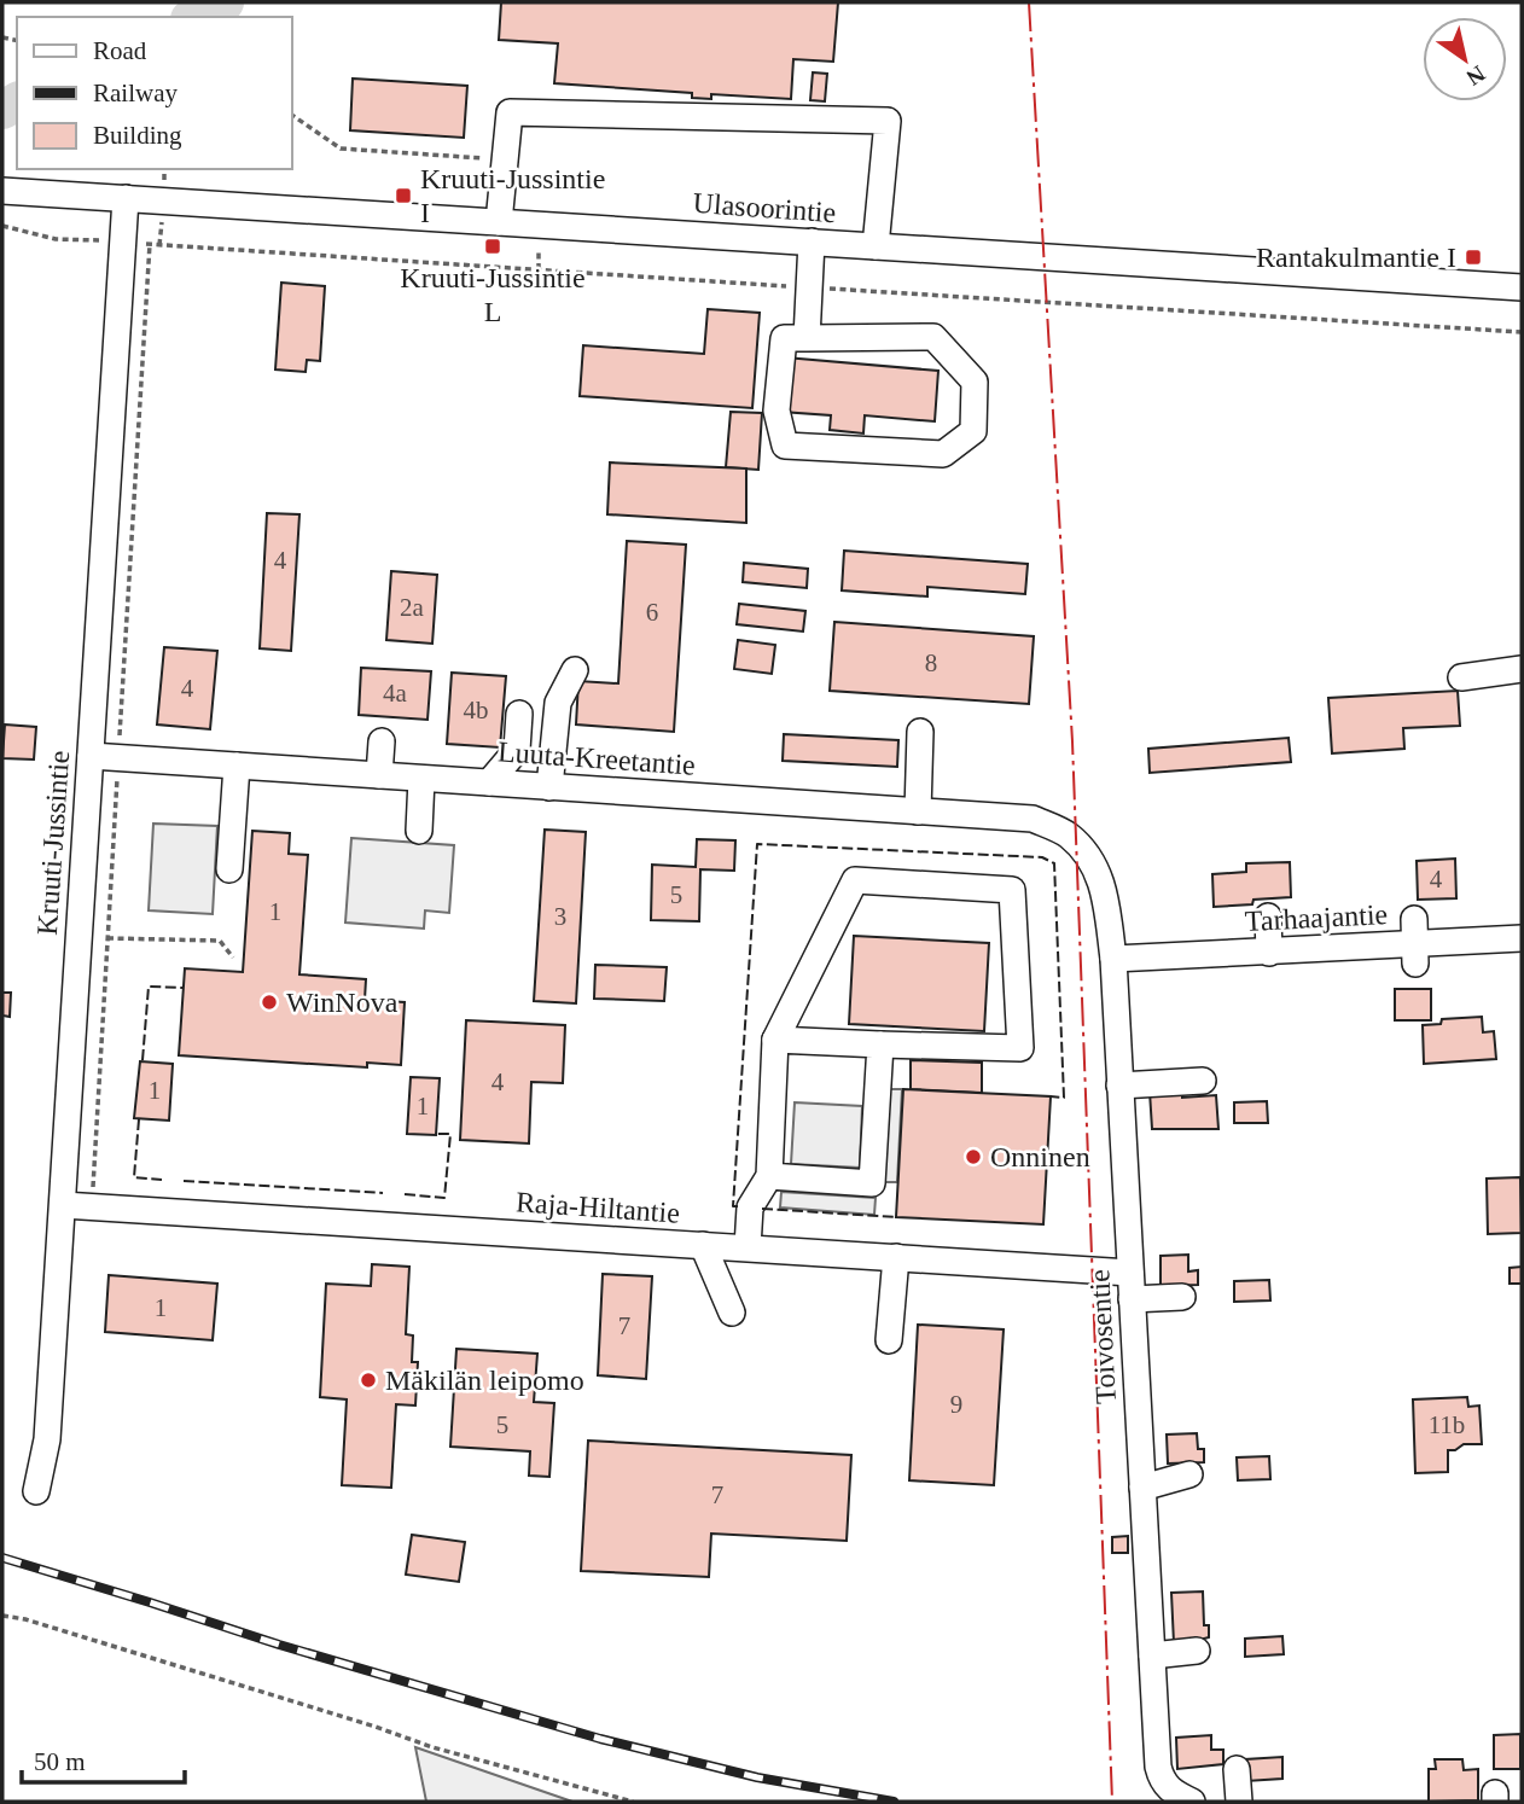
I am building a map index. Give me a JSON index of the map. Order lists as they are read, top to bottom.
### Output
{
  "streets": {
    "street": [
      "Ulasoorintie",
      "Luuta-Kreetantie",
      "Kruuti-Jussintie",
      "Tarhaajantie",
      "Raja-Hiltantie",
      "Toivosentie"
    ]
  },
  "crossings": [
    ["Ulasoorintie", "Kruuti-Jussintie"],
    ["Luuta-Kreetantie", "Kruuti-Jussintie"],
    ["Luuta-Kreetantie", "Toivosentie"],
    ["Kruuti-Jussintie", "Raja-Hiltantie"],
    ["Tarhaajantie", "Toivosentie"],
    ["Raja-Hiltantie", "Toivosentie"]
  ],
  "places": {
    "transit": ["Kruuti-Jussintie I", "Kruuti-Jussintie L", "Rantakulmantie I"],
    "other": ["WinNova", "Onninen", "Mäkilän leipomo"]
  },
  "house_numbers": [
    "4",
    "2a",
    "6",
    "8",
    "4",
    "4a",
    "4b",
    "4",
    "5",
    "1",
    "3",
    "4",
    "1",
    "1",
    "1",
    "7",
    "9",
    "5",
    "11b",
    "7"
  ],
  "legend": ["Road", "Railway", "Building"],
  "scale_bar": "50 m",
  "north": "bottom right"
}
